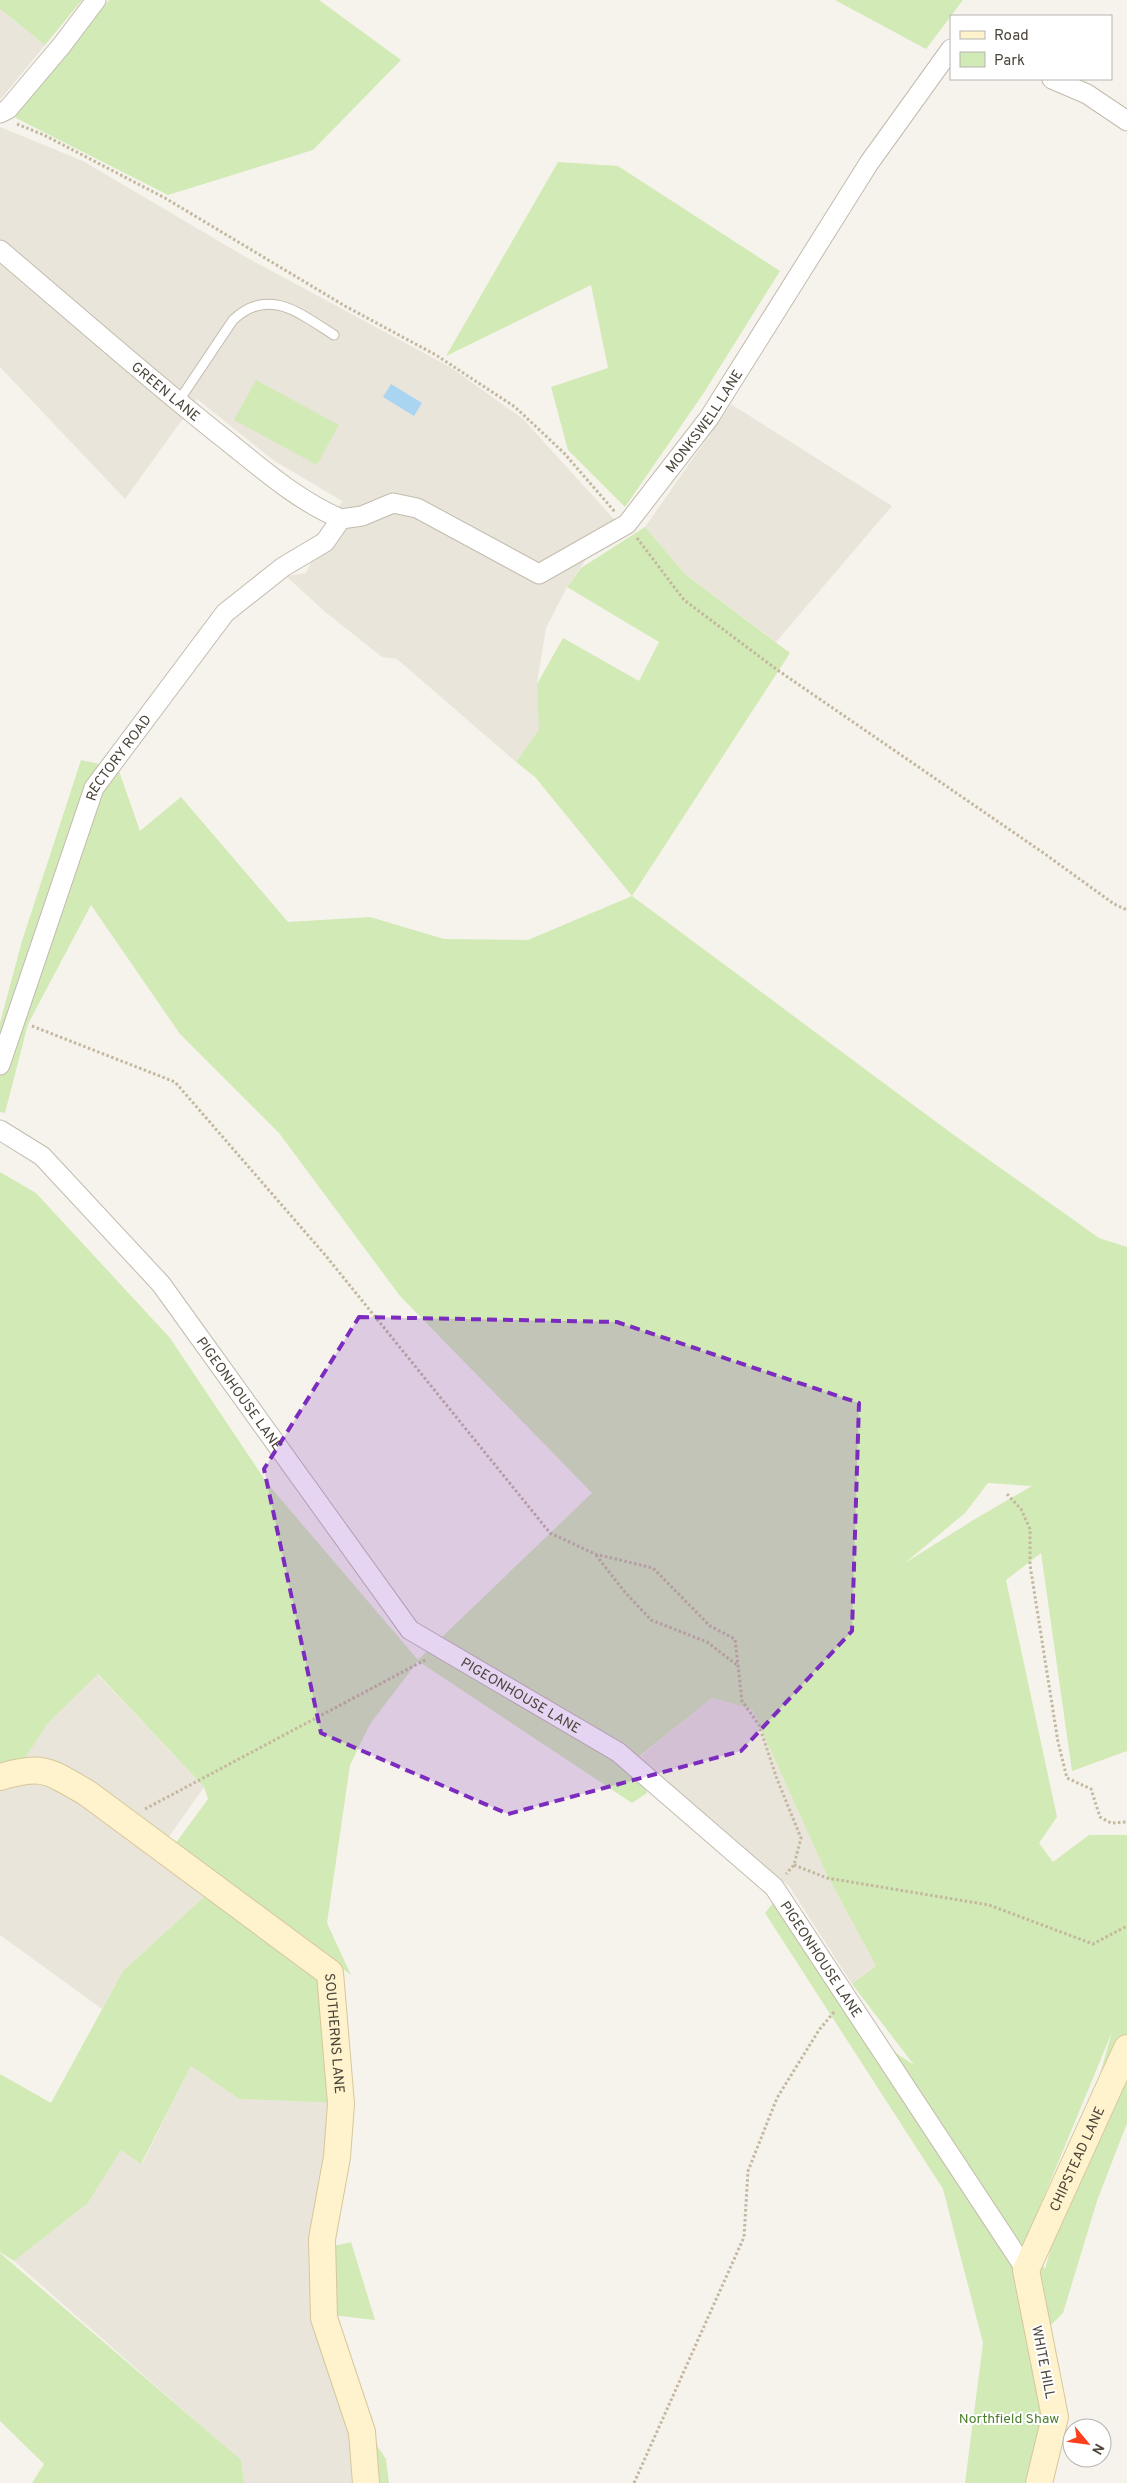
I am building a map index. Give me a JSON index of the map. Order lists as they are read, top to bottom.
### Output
{
  "streets": {
    "street": [
      "GREEN LANE",
      "MONKSWELL LANE",
      "RECTORY ROAD",
      "PIGEONHOUSE LANE",
      "SOUTHERNS LANE",
      "CHIPSTEAD LANE",
      "WHITE HILL"
    ]
  },
  "crossings": [
    ["GREEN LANE", "MONKSWELL LANE"],
    ["GREEN LANE", "RECTORY ROAD"],
    ["MONKSWELL LANE", "RECTORY ROAD"],
    ["PIGEONHOUSE LANE", "CHIPSTEAD LANE"],
    ["PIGEONHOUSE LANE", "WHITE HILL"],
    ["CHIPSTEAD LANE", "WHITE HILL"]
  ],
  "parks": ["Northfield Shaw"],
  "legend": ["Road", "Park"],
  "north": "bottom right"
}
